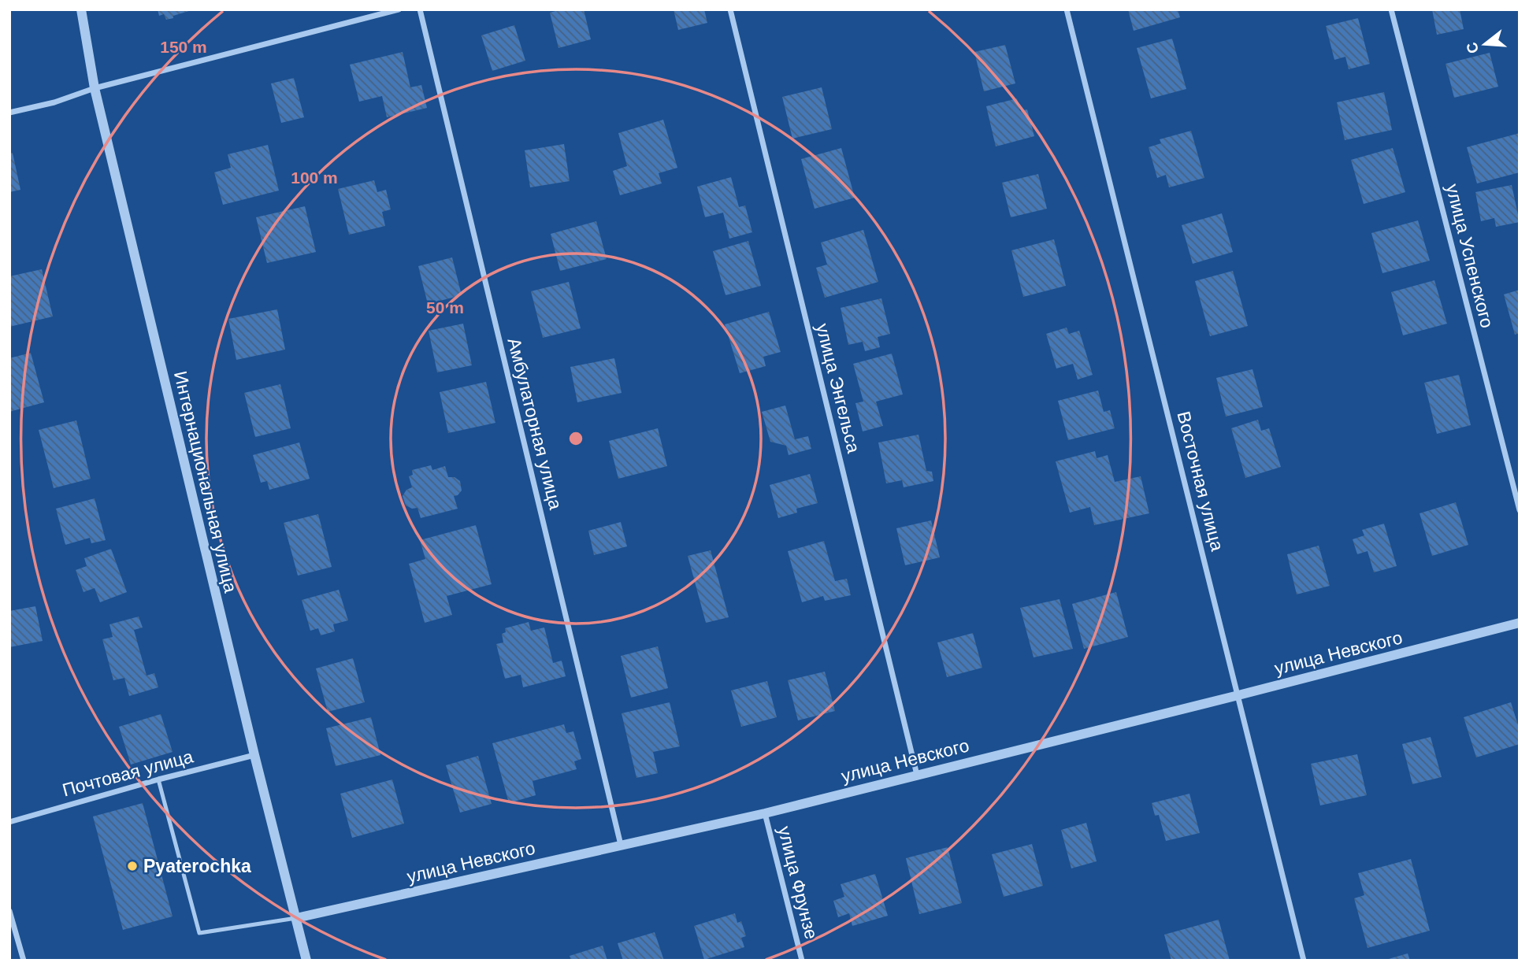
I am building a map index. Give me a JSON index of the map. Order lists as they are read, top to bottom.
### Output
{
  "streets": {
    "street": [
      "улица Успенского",
      "улица Энгельса",
      "Амбулаторная улица",
      "Восточная улица",
      "Интернациональная улица",
      "улица Невского",
      "Почтовая улица",
      "улица Фрунзе"
    ]
  },
  "crossings": [
    ["улица Энгельса", "улица Невского"],
    ["Амбулаторная улица", "улица Невского"],
    ["Восточная улица", "улица Невского"],
    ["Интернациональная улица", "улица Невского"],
    ["Интернациональная улица", "Почтовая улица"],
    ["улица Невского", "улица Фрунзе"]
  ],
  "places": ["Pyaterochka"],
  "north": "left",
  "rings": ["150 m", "100 m", "50 m"]
}
